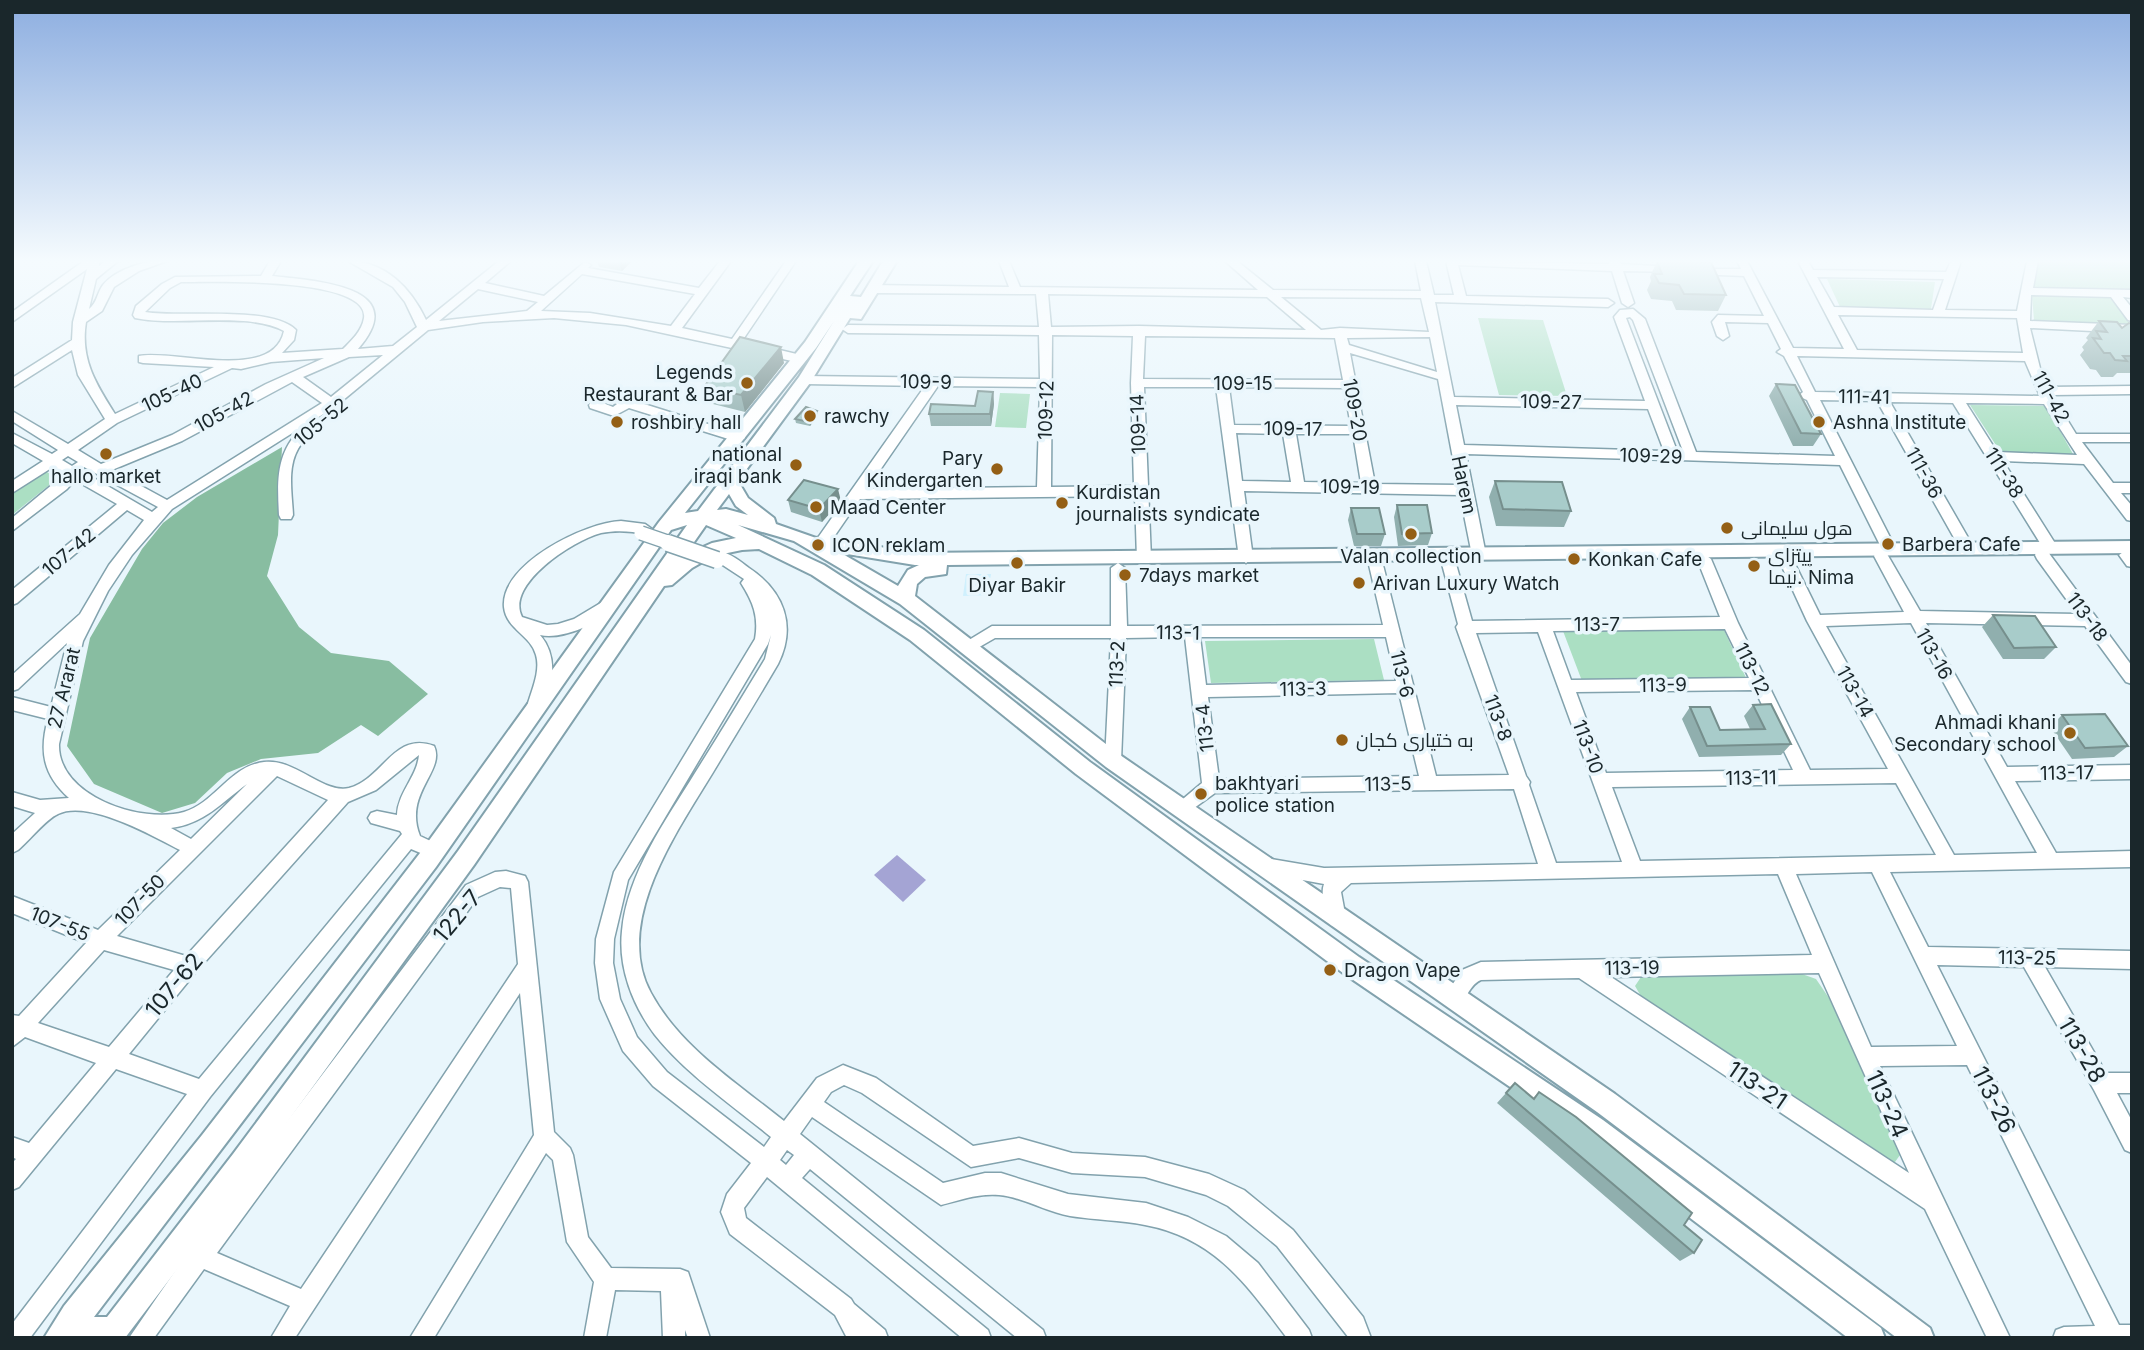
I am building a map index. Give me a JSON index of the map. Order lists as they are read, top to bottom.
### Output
{
  "streets": {
    "street": [
      "109-9",
      "109-15",
      "105-40",
      "111-41",
      "111-42",
      "109-27",
      "109-12",
      "109-20",
      "105-42",
      "105-52",
      "109-14",
      "109-17",
      "109-29",
      "111-36",
      "111-38",
      "Harem",
      "109-19",
      "107-42",
      "113-18",
      "113-7",
      "113-1",
      "113-16",
      "113-2",
      "113-12",
      "113-6",
      "113-9",
      "27 Ararat",
      "113-3",
      "113-14",
      "113-8",
      "113-4",
      "113-10",
      "113-17",
      "113-11",
      "113-5",
      "107-50",
      "122-7",
      "107-55",
      "113-25",
      "113-19",
      "107-62",
      "113-28",
      "113-21",
      "113-26",
      "113-24"
    ]
  },
  "crossings": [
    ["109-9", "109-12"],
    ["109-15", "109-20"],
    ["109-15", "109-14"],
    ["111-41", "111-42"],
    ["111-41", "111-36"],
    ["111-41", "111-38"],
    ["111-41", "113-16"],
    ["109-27", "Harem"],
    ["109-20", "109-17"],
    ["109-20", "109-19"],
    ["105-52", "27 Ararat"],
    ["109-29", "Harem"],
    ["109-29", "113-16"],
    ["111-38", "113-18"],
    ["Harem", "109-19"],
    ["113-7", "113-12"],
    ["113-7", "113-8"],
    ["113-7", "113-10"],
    ["113-1", "113-2"],
    ["113-1", "113-6"],
    ["113-1", "113-4"],
    ["113-16", "113-17"],
    ["113-12", "113-9"],
    ["113-12", "113-11"],
    ["113-6", "113-3"],
    ["113-6", "113-5"],
    ["113-9", "113-10"],
    ["27 Ararat", "107-50"],
    ["113-3", "113-4"],
    ["113-14", "113-11"],
    ["113-8", "113-5"],
    ["113-4", "113-5"],
    ["113-10", "113-11"],
    ["107-50", "107-55"],
    ["107-55", "107-62"],
    ["113-25", "113-28"],
    ["113-25", "113-26"],
    ["113-19", "113-21"],
    ["113-19", "113-24"],
    ["113-21", "113-24"]
  ],
  "places": [
    "Legends Restaurant & Bar",
    "rawchy",
    "roshbiry hall",
    "Ashna Institute",
    "hallo market",
    "national iraqi bank",
    "Pary Kindergarten",
    "Kurdistan journalists syndicate",
    "Maad Center",
    "هول سليمانى",
    "Valan collection",
    "Barbera Cafe",
    "ICON reklam",
    "Konkan Cafe",
    "Diyar Bakir",
    "پیتزای نیما. Nima",
    "7days market",
    "Arivan Luxury Watch",
    "Ahmadi khani Secondary school",
    "به ختيارى كجان",
    "bakhtyari police station",
    "Dragon Vape"
  ]
}
